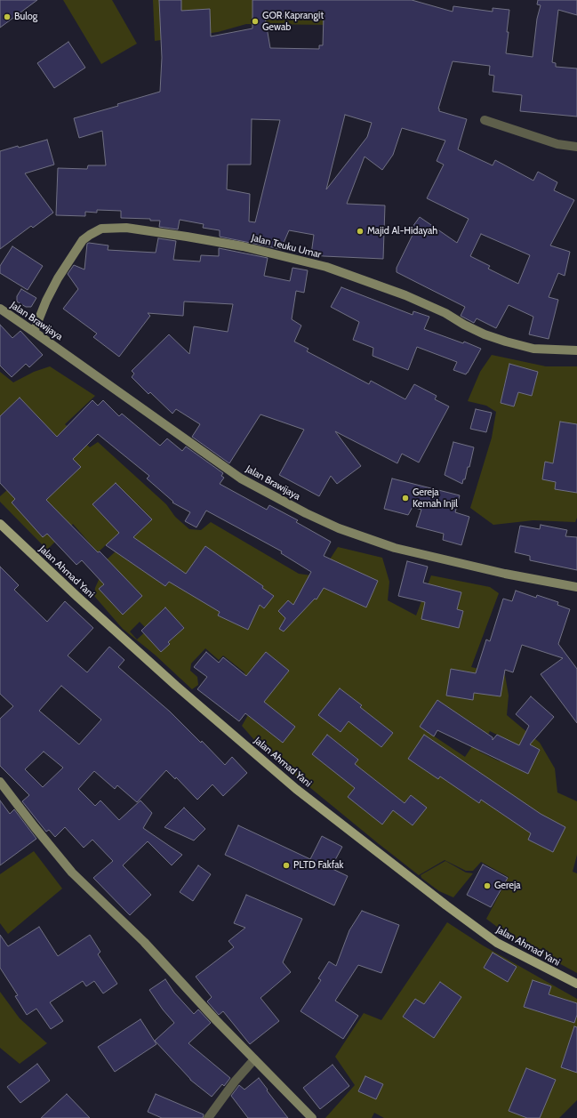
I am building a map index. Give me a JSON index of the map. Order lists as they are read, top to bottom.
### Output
{
  "streets": {
    "main road": ["Jalan Teuku Umar", "Jalan Brawijaya", "Jalan Ahmad Yani"]
  },
  "crossings": [
    ["Jalan Teuku Umar", "Jalan Brawijaya"]
  ],
  "places": [
    "Bulog",
    "GOR Kaprangit Gewab",
    "Majid Al-Hidayah",
    "Gereja Kemah Injil",
    "PLTD Fakfak",
    "Gereja"
  ]
}
